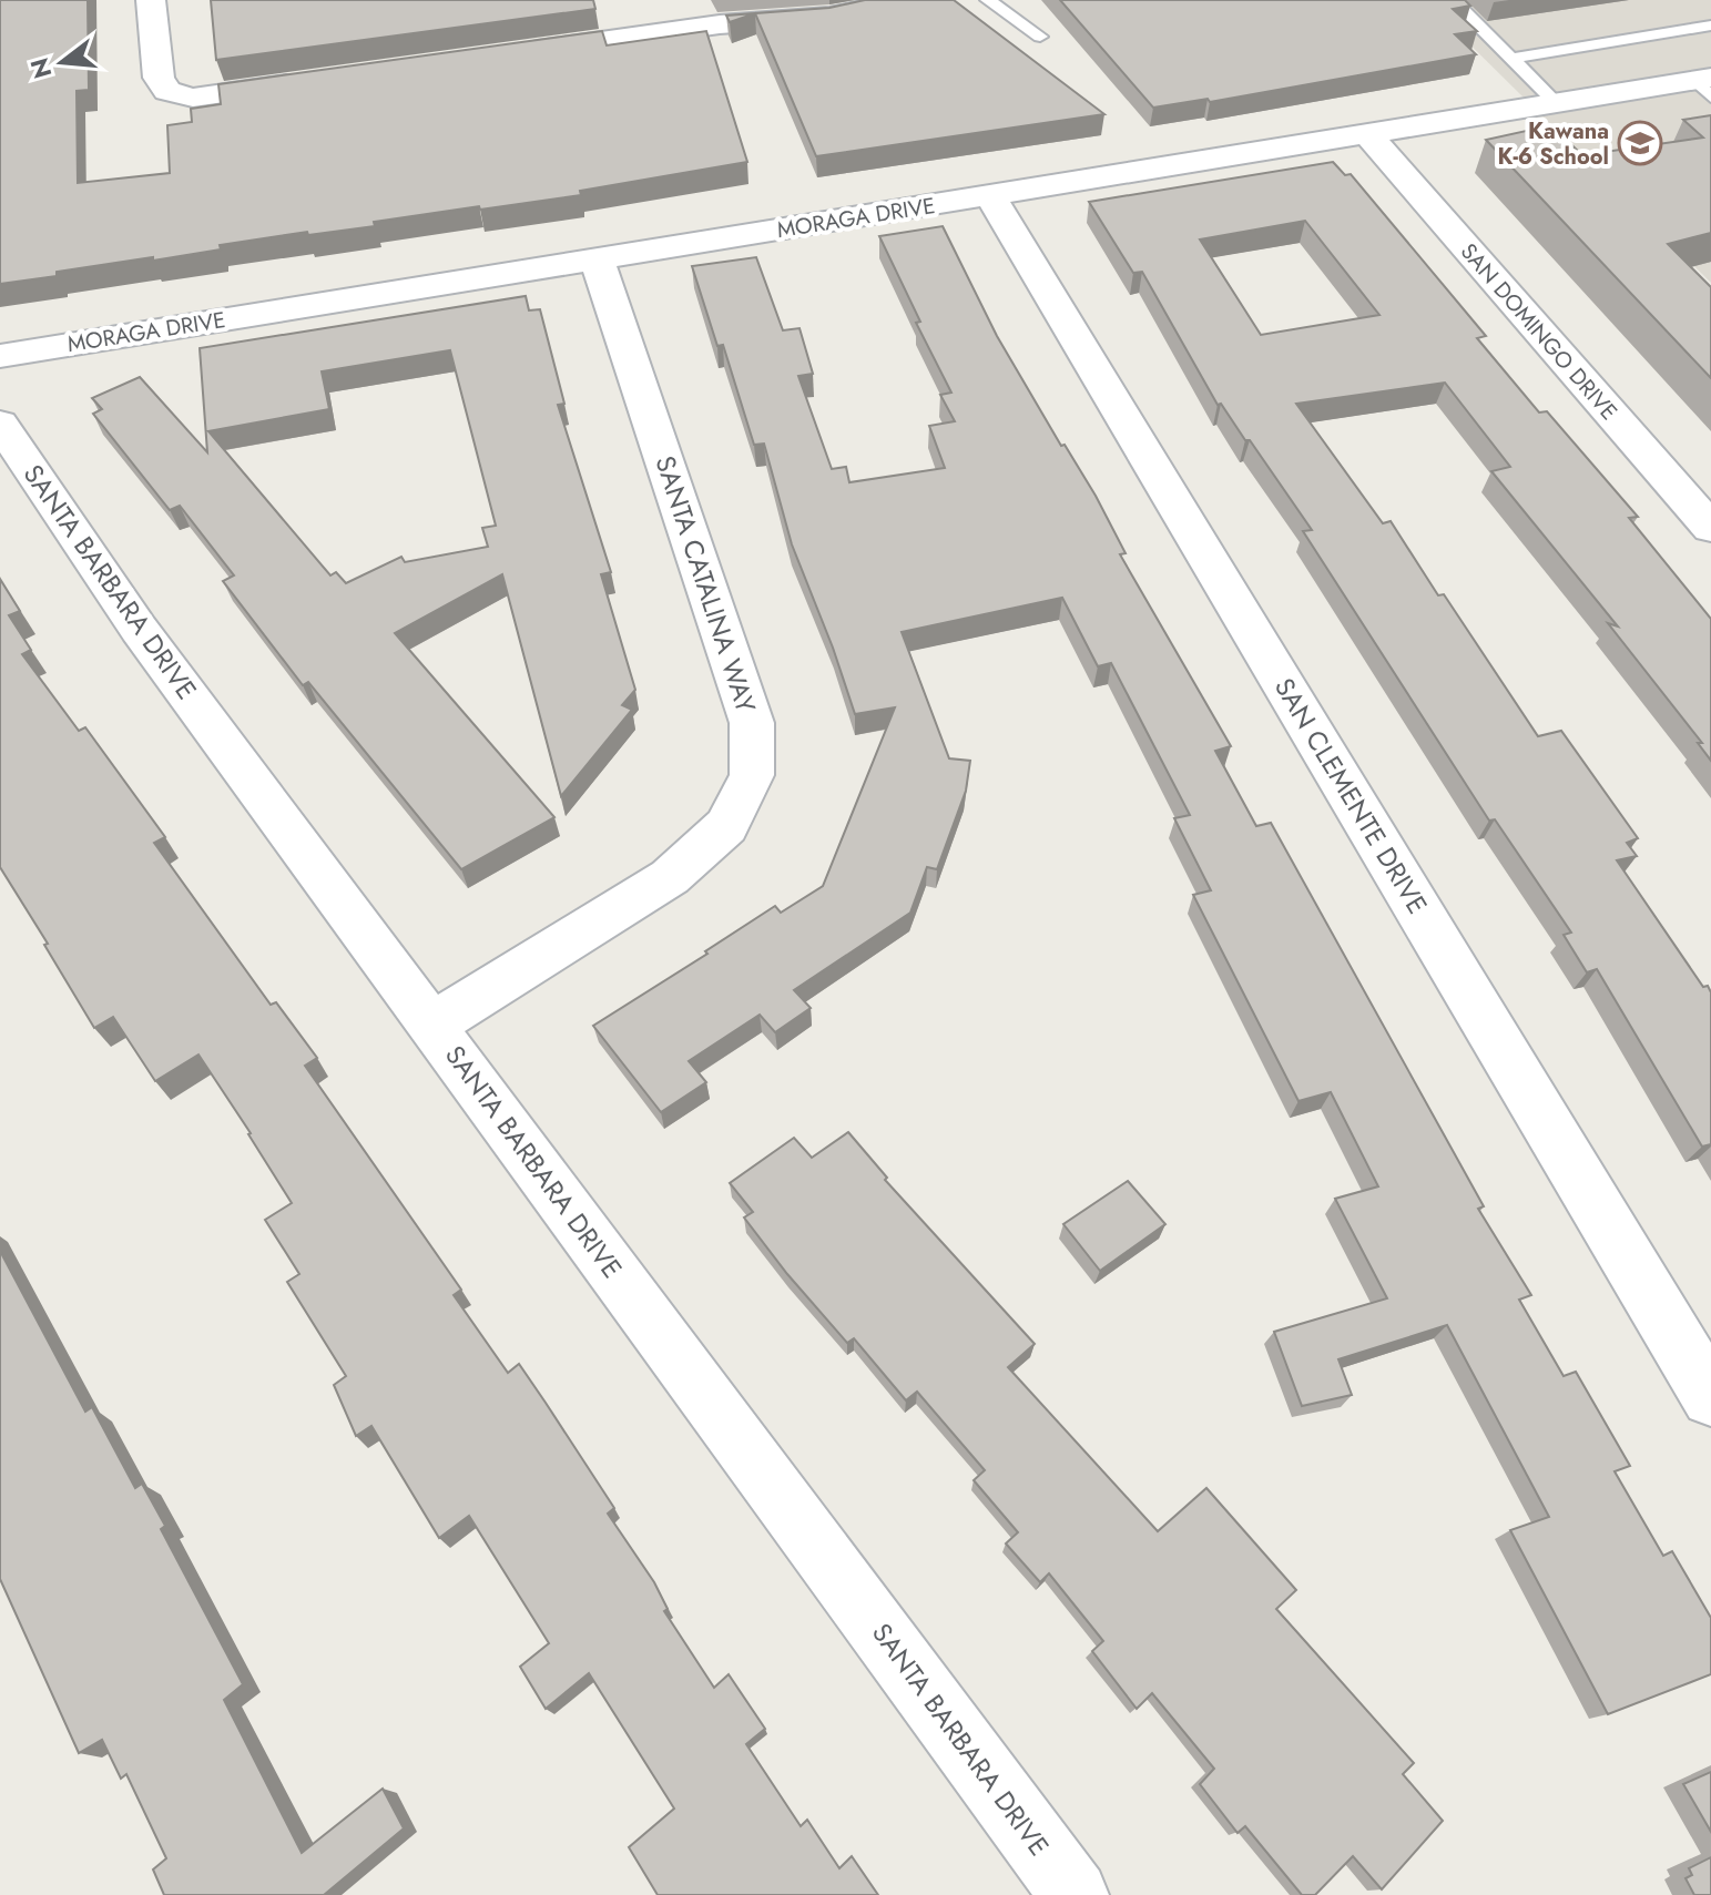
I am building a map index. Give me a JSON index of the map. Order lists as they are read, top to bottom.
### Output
{
  "streets": {
    "street": [
      "MORAGA DRIVE",
      "SAN DOMINGO DRIVE",
      "SANTA BARBARA DRIVE",
      "SANTA CATALINA WAY",
      "SAN CLEMENTE DRIVE"
    ]
  },
  "crossings": [
    ["MORAGA DRIVE", "SAN DOMINGO DRIVE"],
    ["MORAGA DRIVE", "SANTA CATALINA WAY"],
    ["MORAGA DRIVE", "SAN CLEMENTE DRIVE"],
    ["SANTA BARBARA DRIVE", "SANTA CATALINA WAY"]
  ],
  "places": {
    "school or university": ["Kawana K-6 School"]
  },
  "north": "left"
}
